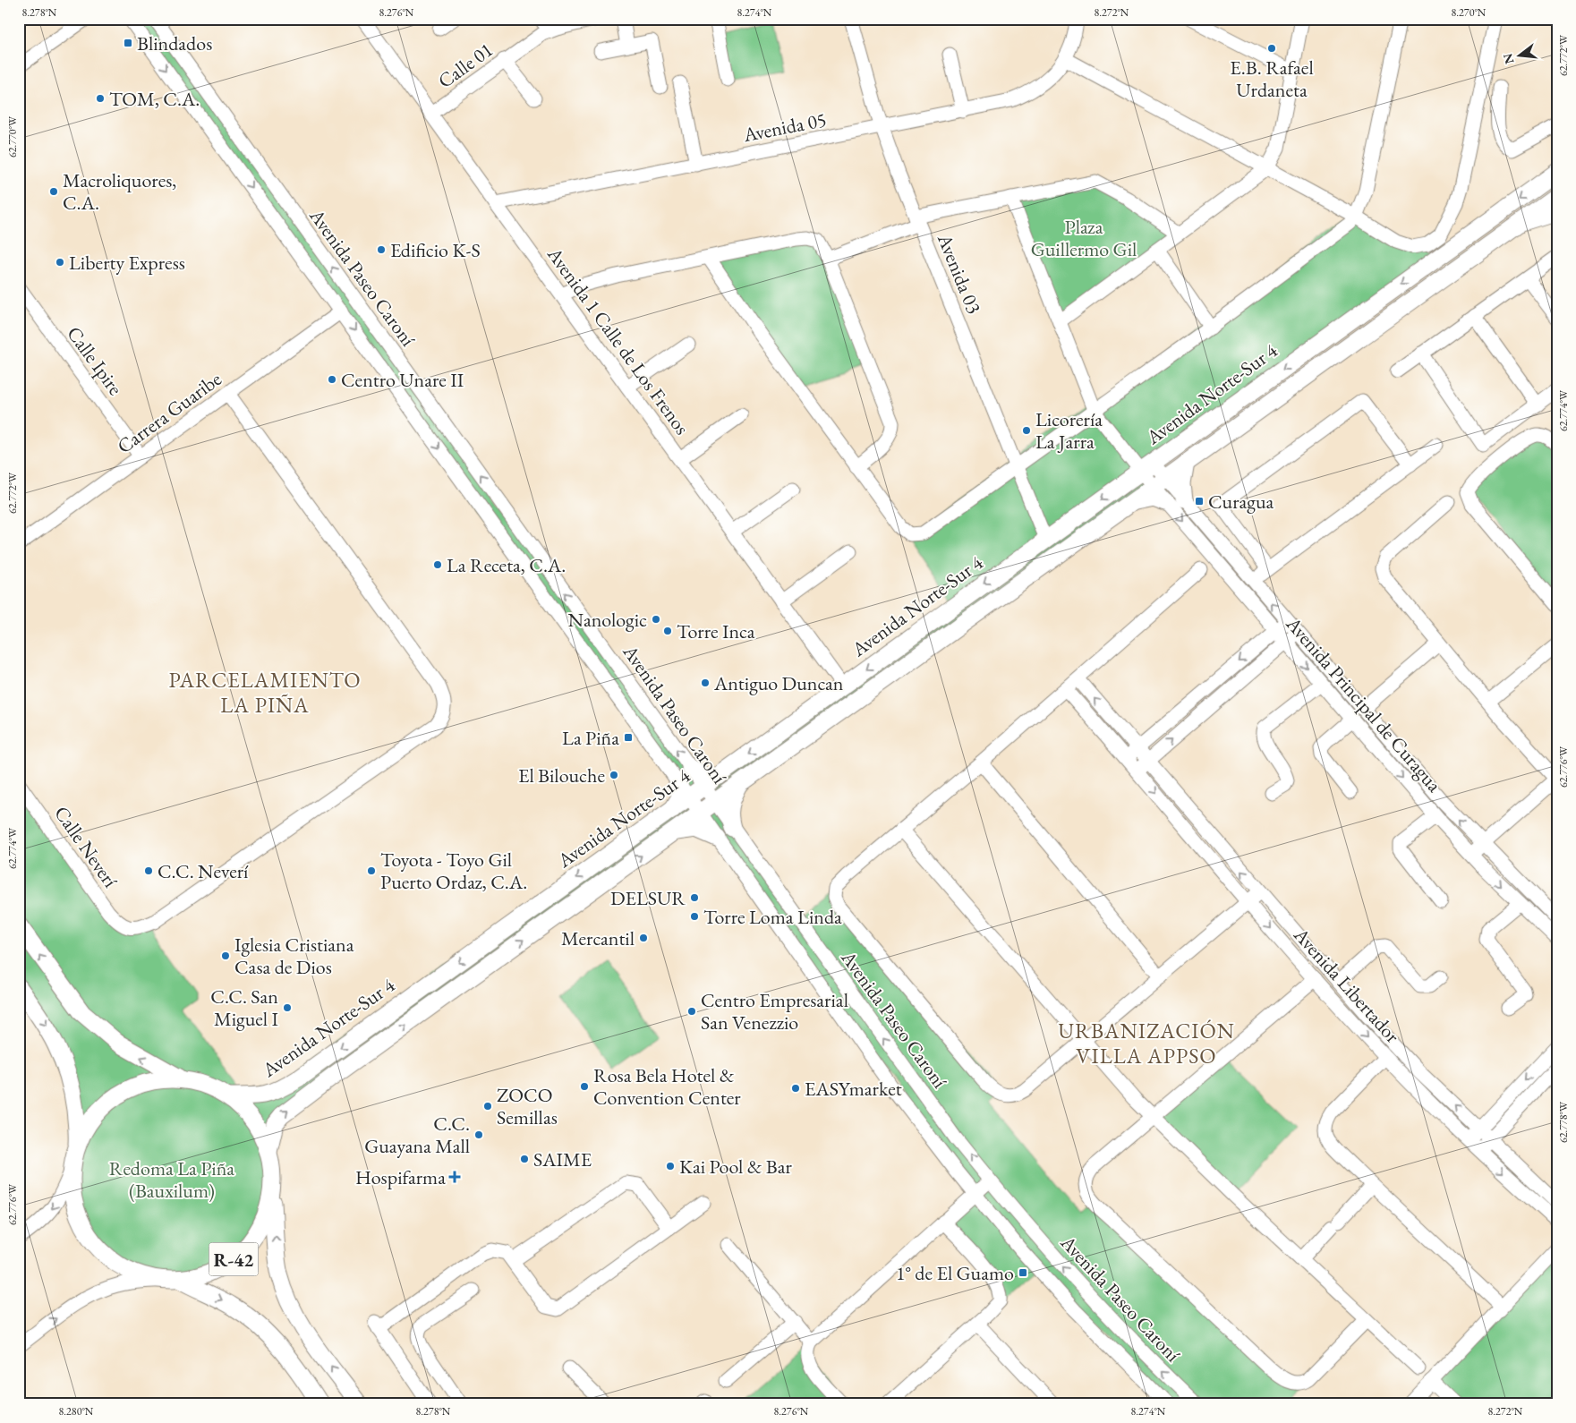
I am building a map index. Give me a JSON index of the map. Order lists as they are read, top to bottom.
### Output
{
  "streets": {
    "main road": ["Avenida Norte-Sur 4", "R-42"],
    "street": [
      "Calle 01",
      "Avenida 05",
      "Avenida 03",
      "Avenida Paseo Caroní",
      "Avenida 1 Calle de Los Frenos",
      "Calle Ipire",
      "Carrera Guaribe",
      "Avenida Principal de Curagua",
      "Calle Neverí",
      "Avenida Libertador"
    ]
  },
  "crossings": [
    ["Calle 01", "Avenida 1 Calle de Los Frenos"],
    ["Avenida 05", "Avenida 03"],
    ["Avenida 05", "Avenida 1 Calle de Los Frenos"],
    ["Avenida 03", "Avenida Norte-Sur 4"],
    ["Avenida Paseo Caroní", "Avenida Norte-Sur 4"],
    ["Avenida Paseo Caroní", "Carrera Guaribe"],
    ["Avenida 1 Calle de Los Frenos", "Avenida Norte-Sur 4"],
    ["Calle Ipire", "Carrera Guaribe"],
    ["Avenida Norte-Sur 4", "Avenida Principal de Curagua"],
    ["Avenida Norte-Sur 4", "R-42"],
    ["Carrera Guaribe", "Calle Neverí"]
  ],
  "districts": ["PARCELAMIENTO LA PIÑA", "URBANIZACIÓN VILLA APPSO"],
  "parks": ["Plaza Guillermo Gil", "Redoma La Piña (Bauxilum)"],
  "places": {
    "transit": [
      "Blindados",
      "Curagua",
      "La Piña",
      "1° de El Guamo"
    ],
    "other": [
      "E.B. Rafael Urdaneta",
      "TOM, C.A.",
      "Macroliquores, C.A.",
      "Edificio K-S",
      "Liberty Express",
      "Centro Unare II",
      "Licorería La Jarra",
      "La Receta, C.A.",
      "Nanologic",
      "Torre Inca",
      "Antiguo Duncan",
      "El Bilouche",
      "C.C. Neverí",
      "Toyota - Toyo Gil Puerto Ordaz, C.A.",
      "DELSUR",
      "Torre Loma Linda",
      "Mercantil",
      "Iglesia Cristiana Casa de Dios",
      "C.C. San Miguel I",
      "Centro Empresarial San Venezzio",
      "Rosa Bela Hotel & Convention Center",
      "EASYmarket",
      "ZOCO Semillas",
      "C.C. Guayana Mall",
      "SAIME",
      "Kai Pool & Bar"
    ],
    "health": ["Hospifarma"]
  },
  "north": "left",
  "coordinates": [
    "8.278°N",
    "8.276°N",
    "8.274°N",
    "8.272°N",
    "8.270°N",
    "62.772°W",
    "62.770°W",
    "62.774°W",
    "62.776°W",
    "62.778°W",
    "8.280°N"
  ]
}
